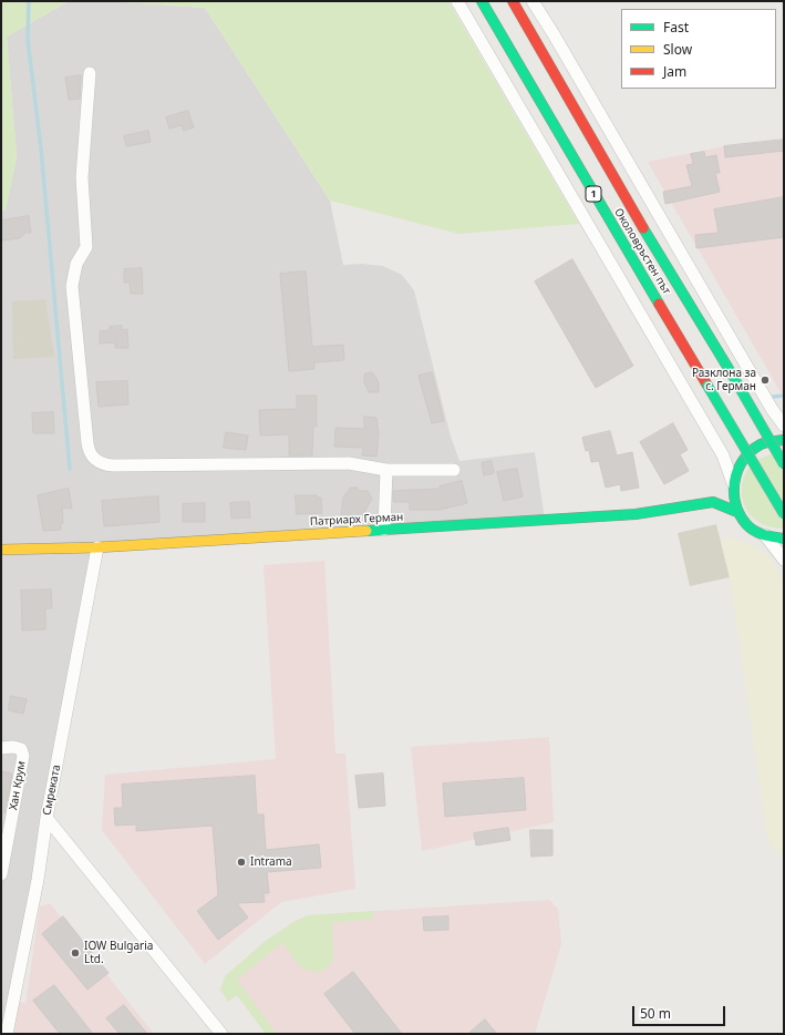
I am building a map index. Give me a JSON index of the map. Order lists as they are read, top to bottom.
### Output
{
  "streets": {
    "main road": ["1", "Околовръстен път", "Патриарх Герман"],
    "street": ["Хан Крум", "Смреката"]
  },
  "crossings": [
    ["Патриарх Герман", "Смреката"]
  ],
  "places": ["Разклона за с. Герман", "Intrama", "IOW Bulgaria Ltd."],
  "legend": ["Fast", "Slow", "Jam"],
  "scale_bar": "50 m"
}
